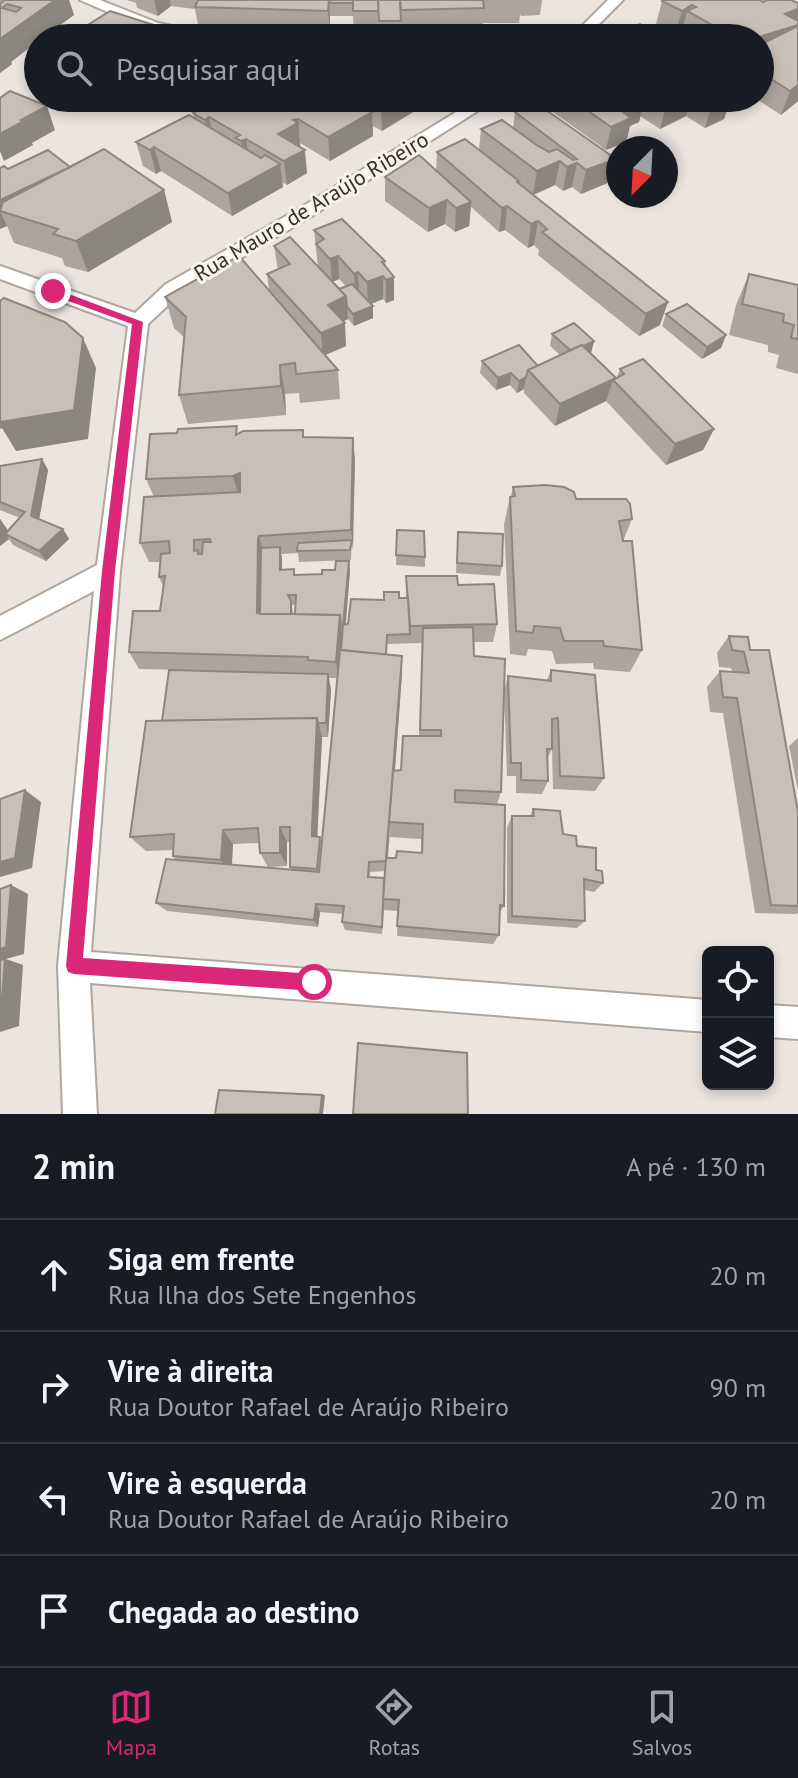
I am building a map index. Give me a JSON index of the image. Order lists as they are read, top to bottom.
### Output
{
  "streets": {
    "street": ["Rua Mauro de Araújo Ribeiro"]
  },
  "north": "bottom left",
  "page": {
    "search": "Pesquisar aqui",
    "heading": ["2 min", "A pé · 130 m"],
    "list": [
      ["Siga em frente", "Rua Ilha dos Sete Engenhos", "20 m"],
      ["Vire à direita", "Rua Doutor Rafael de Araújo Ribeiro", "90 m"],
      ["Vire à esquerda", "Rua Doutor Rafael de Araújo Ribeiro", "20 m"],
      "Chegada ao destino"
    ],
    "nav": ["Mapa", "Rotas", "Salvos"]
  }
}
